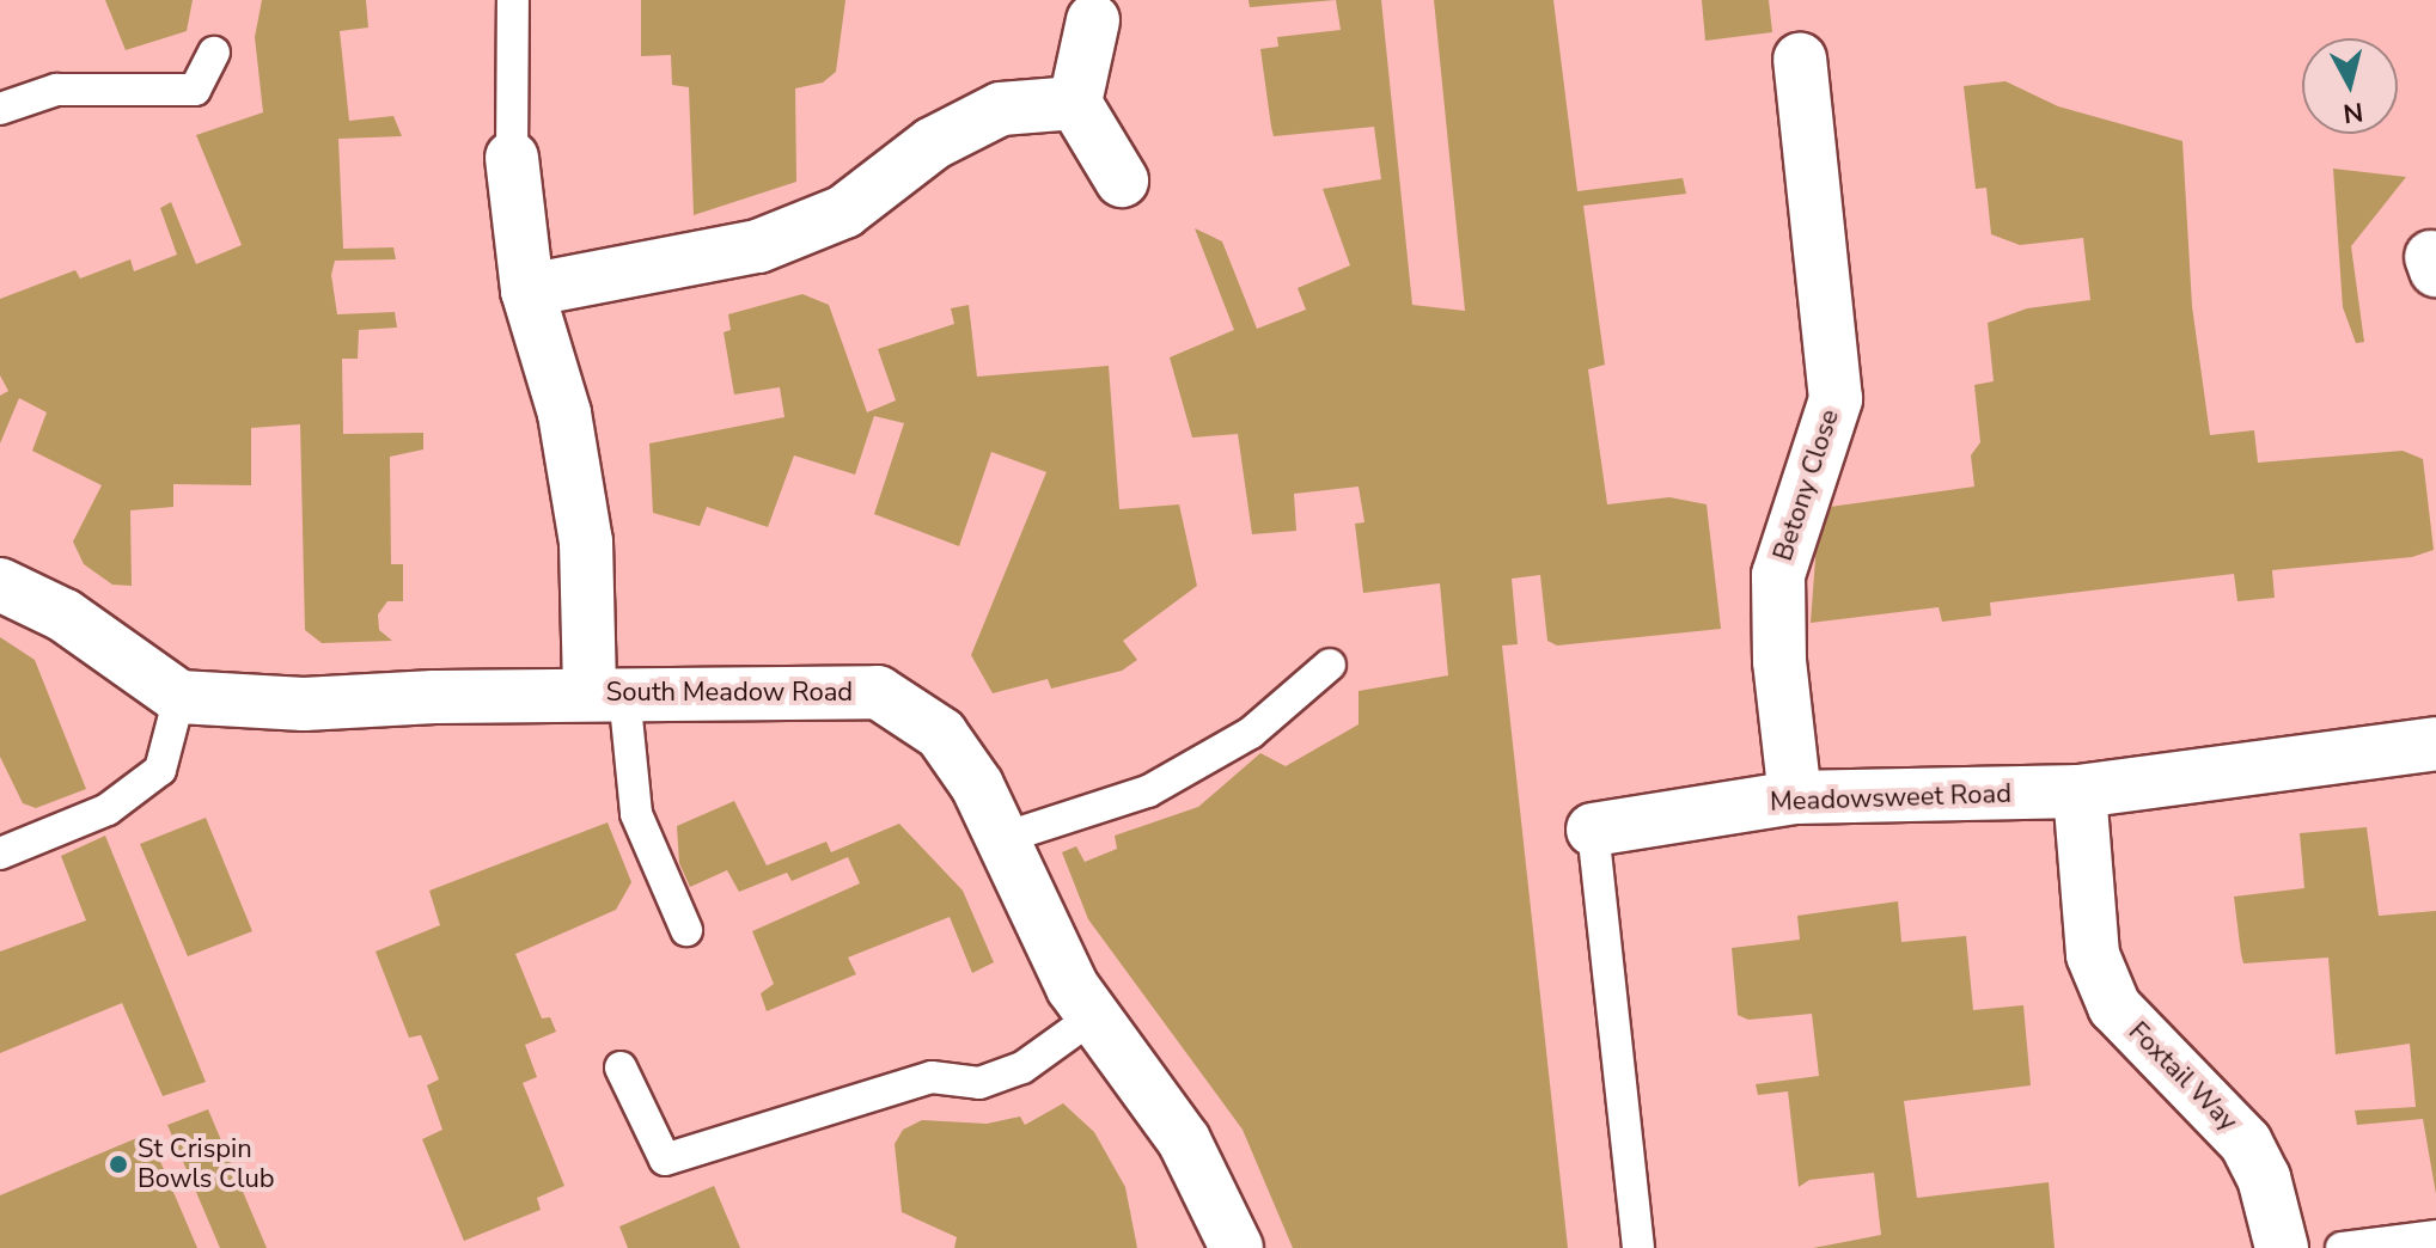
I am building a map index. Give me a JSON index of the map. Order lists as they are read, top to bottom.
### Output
{
  "streets": {
    "street": [
      "Betony Close",
      "South Meadow Road",
      "Meadowsweet Road",
      "Foxtail Way"
    ]
  },
  "crossings": [
    ["Betony Close", "Meadowsweet Road"],
    ["Meadowsweet Road", "Foxtail Way"]
  ],
  "places": ["St Crispin Bowls Club"],
  "north": "bottom"
}
